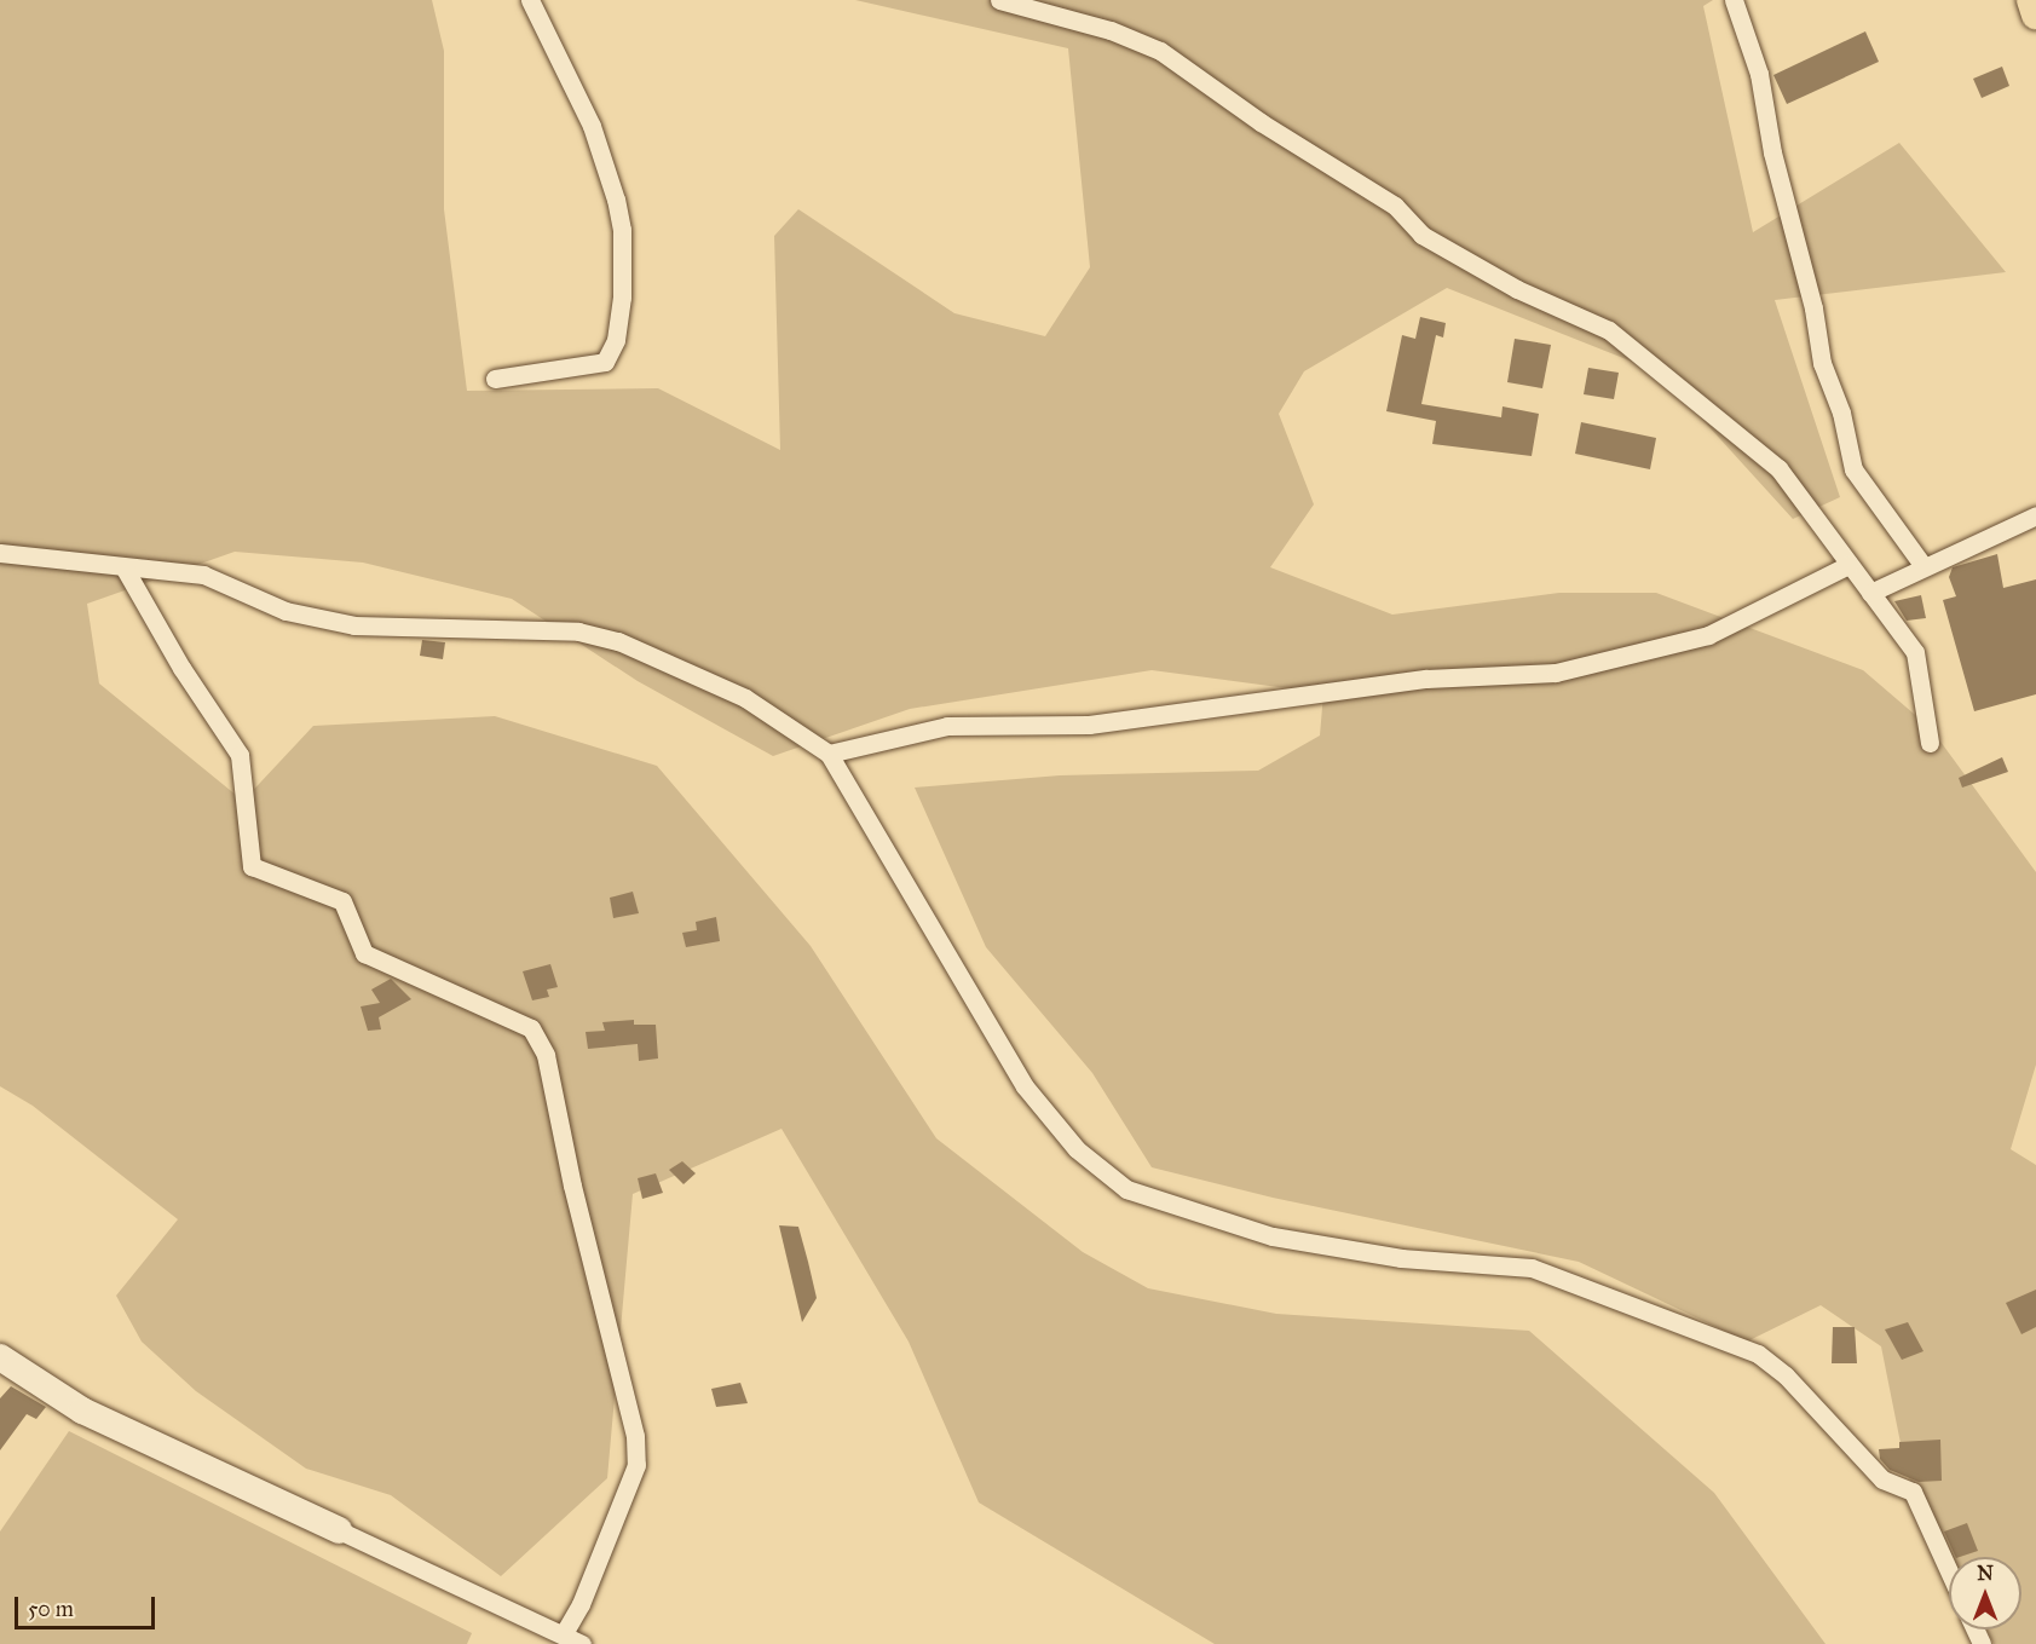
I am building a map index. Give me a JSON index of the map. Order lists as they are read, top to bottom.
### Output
{
  "scale_bar": "50 m",
  "north": "top"
}
